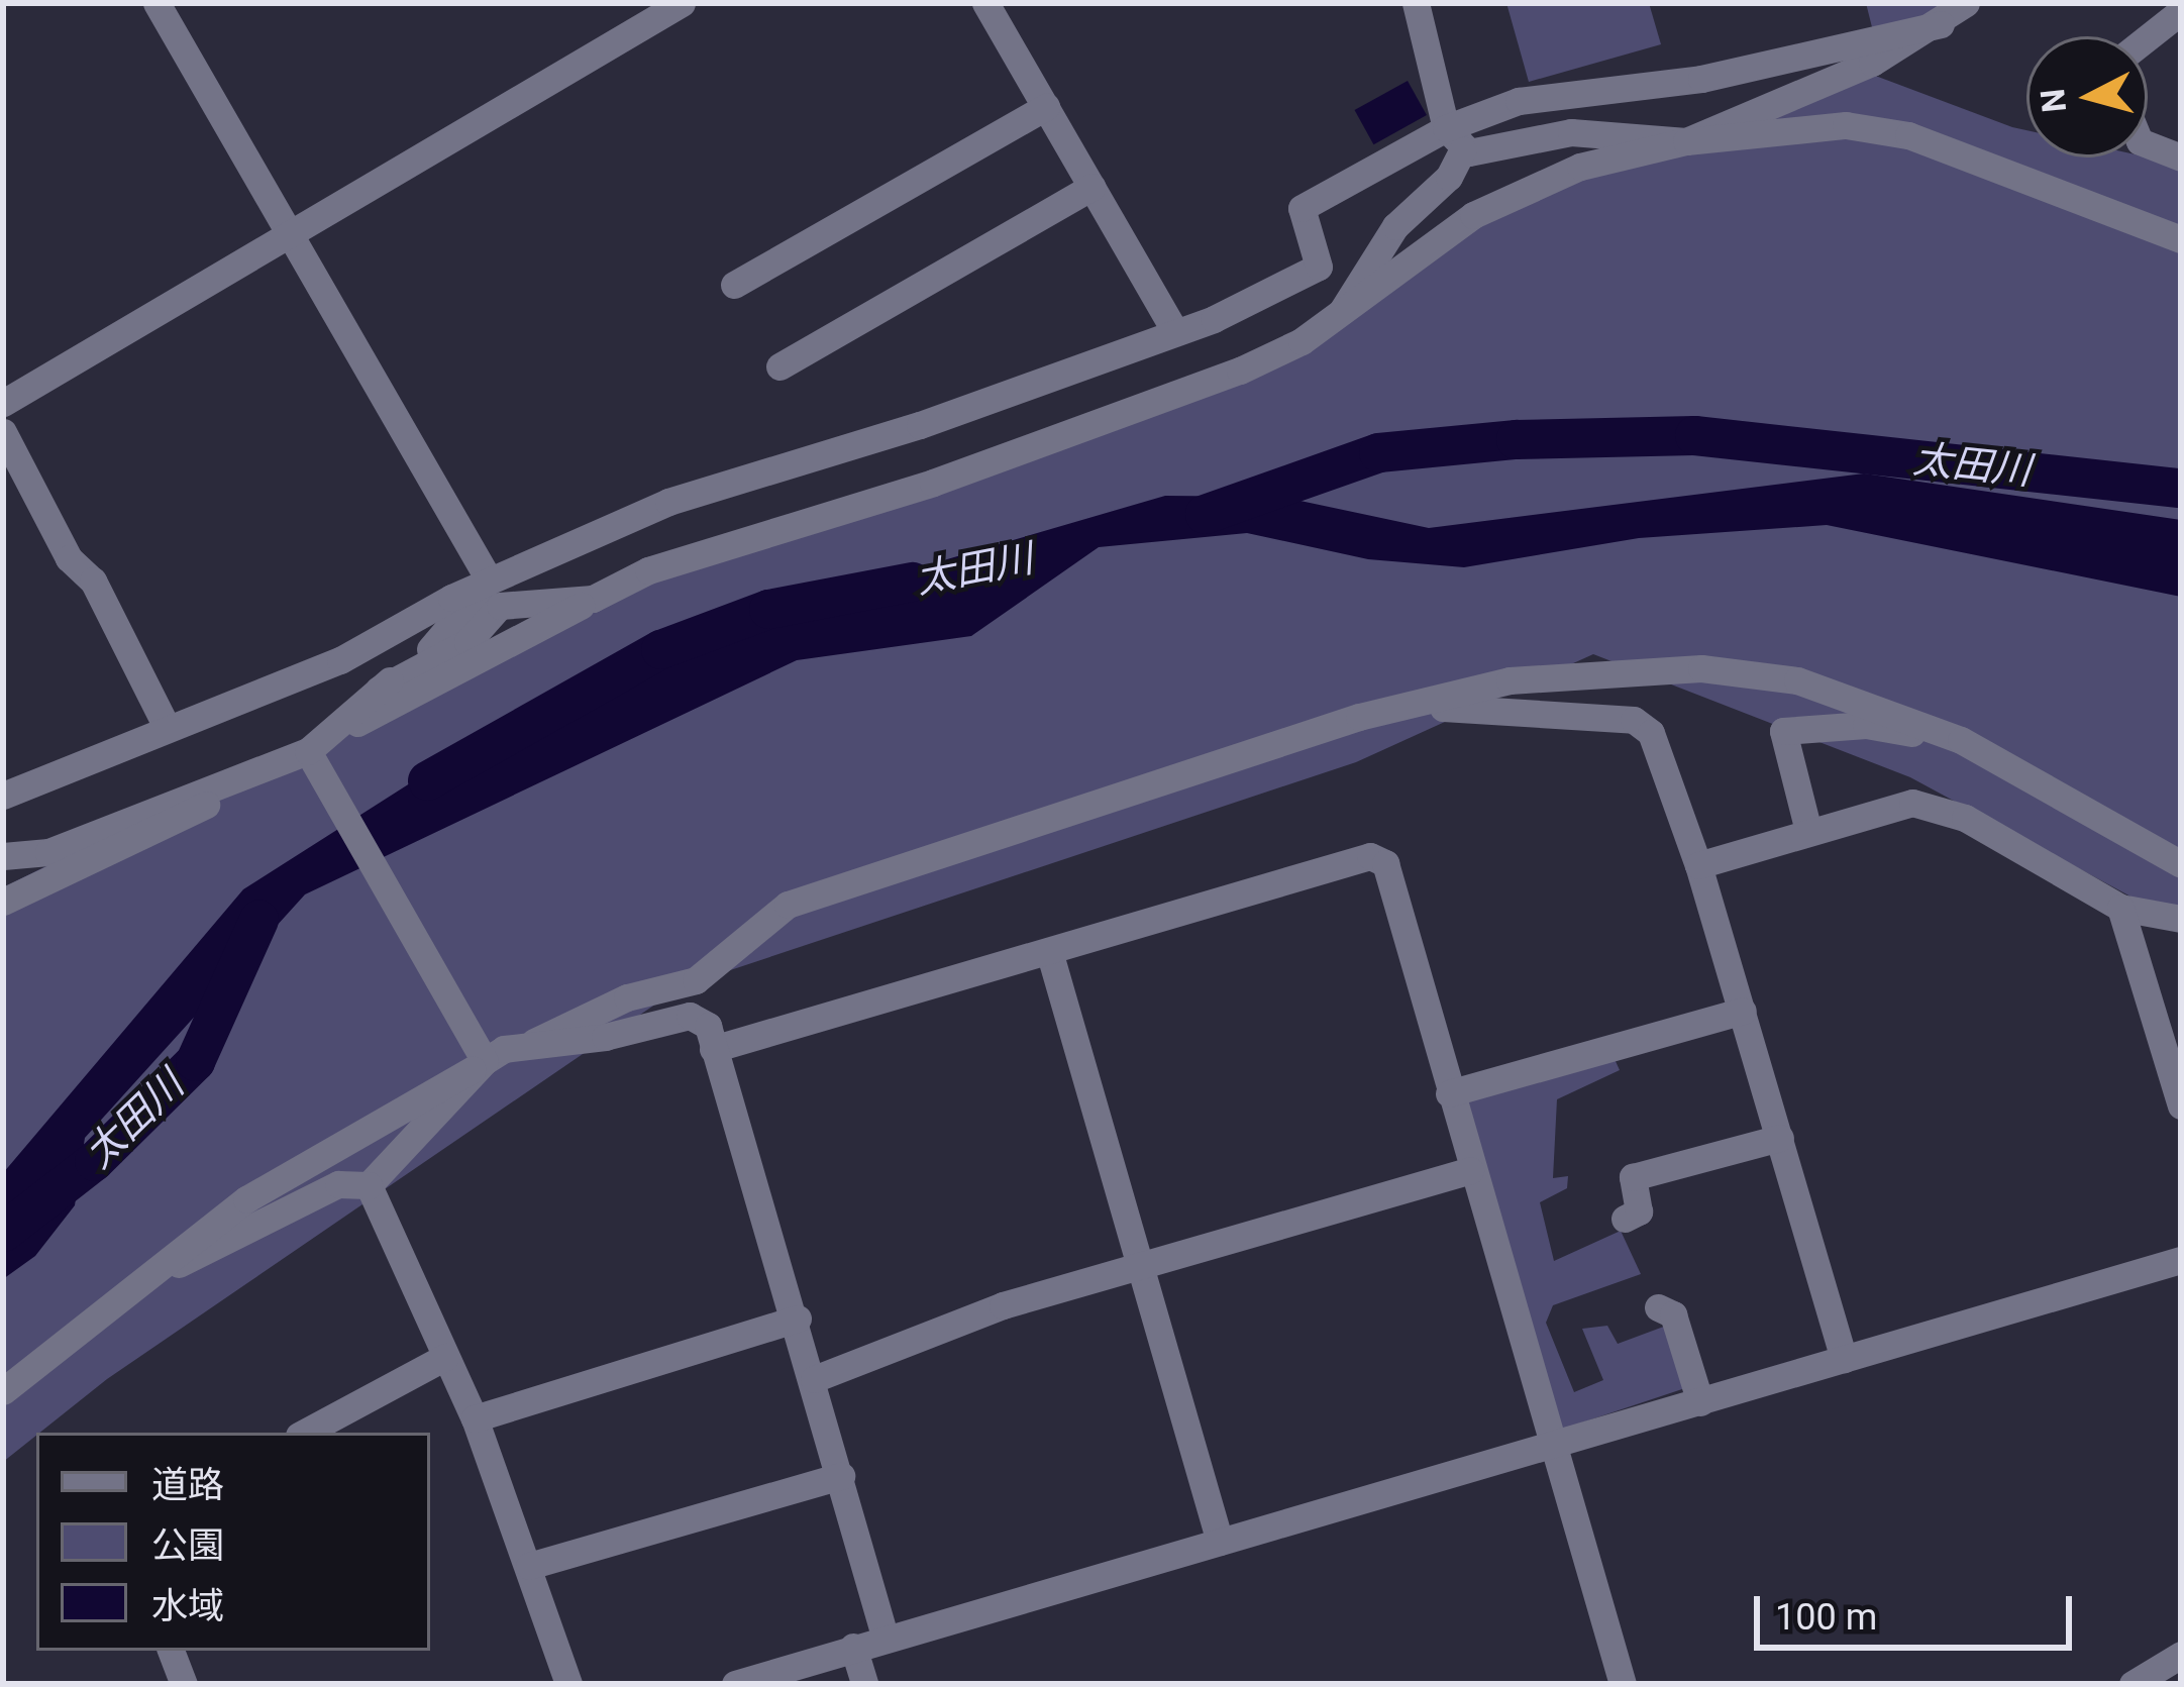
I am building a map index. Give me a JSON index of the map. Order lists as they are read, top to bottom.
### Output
{
  "water": ["太田川"],
  "legend": ["道路", "公園", "水域"],
  "scale_bar": "100 m",
  "north": "left"
}
